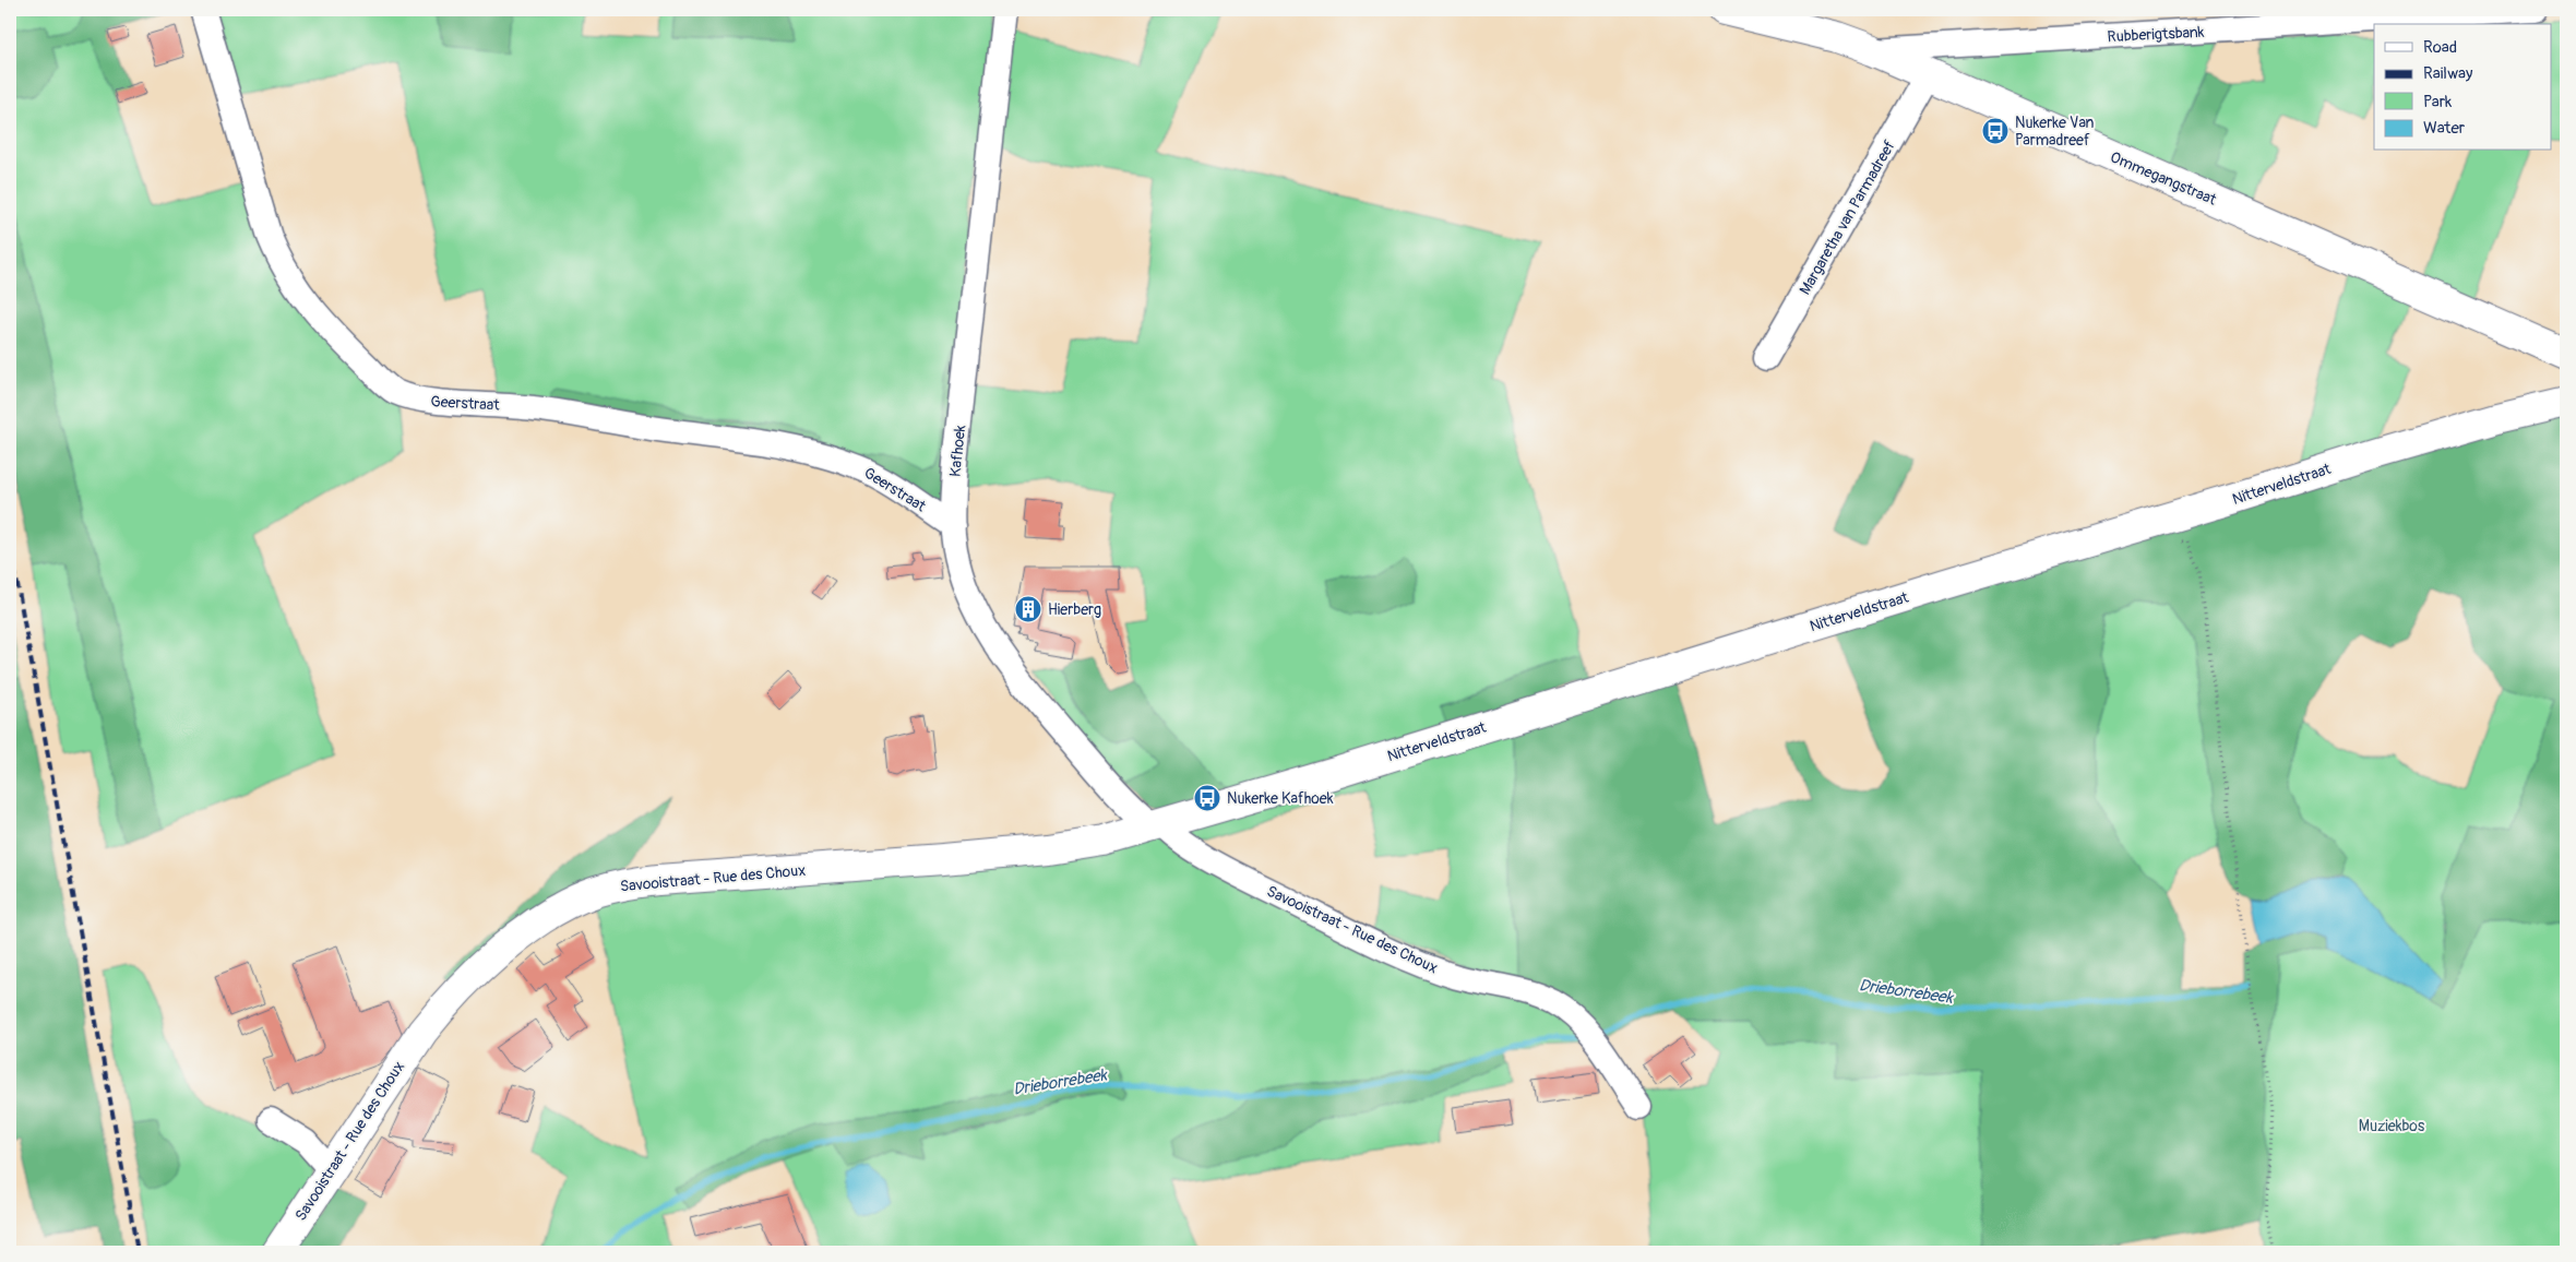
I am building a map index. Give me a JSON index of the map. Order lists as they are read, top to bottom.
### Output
{
  "streets": {
    "main road": ["Ommegangstraat", "Nitterveldstraat", "Savooistraat - Rue des Choux"],
    "street": [
      "Rubberigtsbank",
      "Margaretha van Parmadreef",
      "Geerstraat",
      "Kafhoek"
    ]
  },
  "crossings": [
    ["Rubberigtsbank", "Ommegangstraat"],
    ["Ommegangstraat", "Margaretha van Parmadreef"],
    ["Geerstraat", "Kafhoek"],
    ["Kafhoek", "Nitterveldstraat"],
    ["Kafhoek", "Savooistraat - Rue des Choux"],
    ["Nitterveldstraat", "Savooistraat - Rue des Choux"]
  ],
  "water": ["Drieborrebeek"],
  "parks": ["Muziekbos"],
  "places": {
    "bus stop": ["Nukerke Van Parmadreef", "Nukerke Kafhoek"],
    "building": ["Hierberg"]
  },
  "legend": [
    "Road",
    "Railway",
    "Park",
    "Water"
  ]
}
